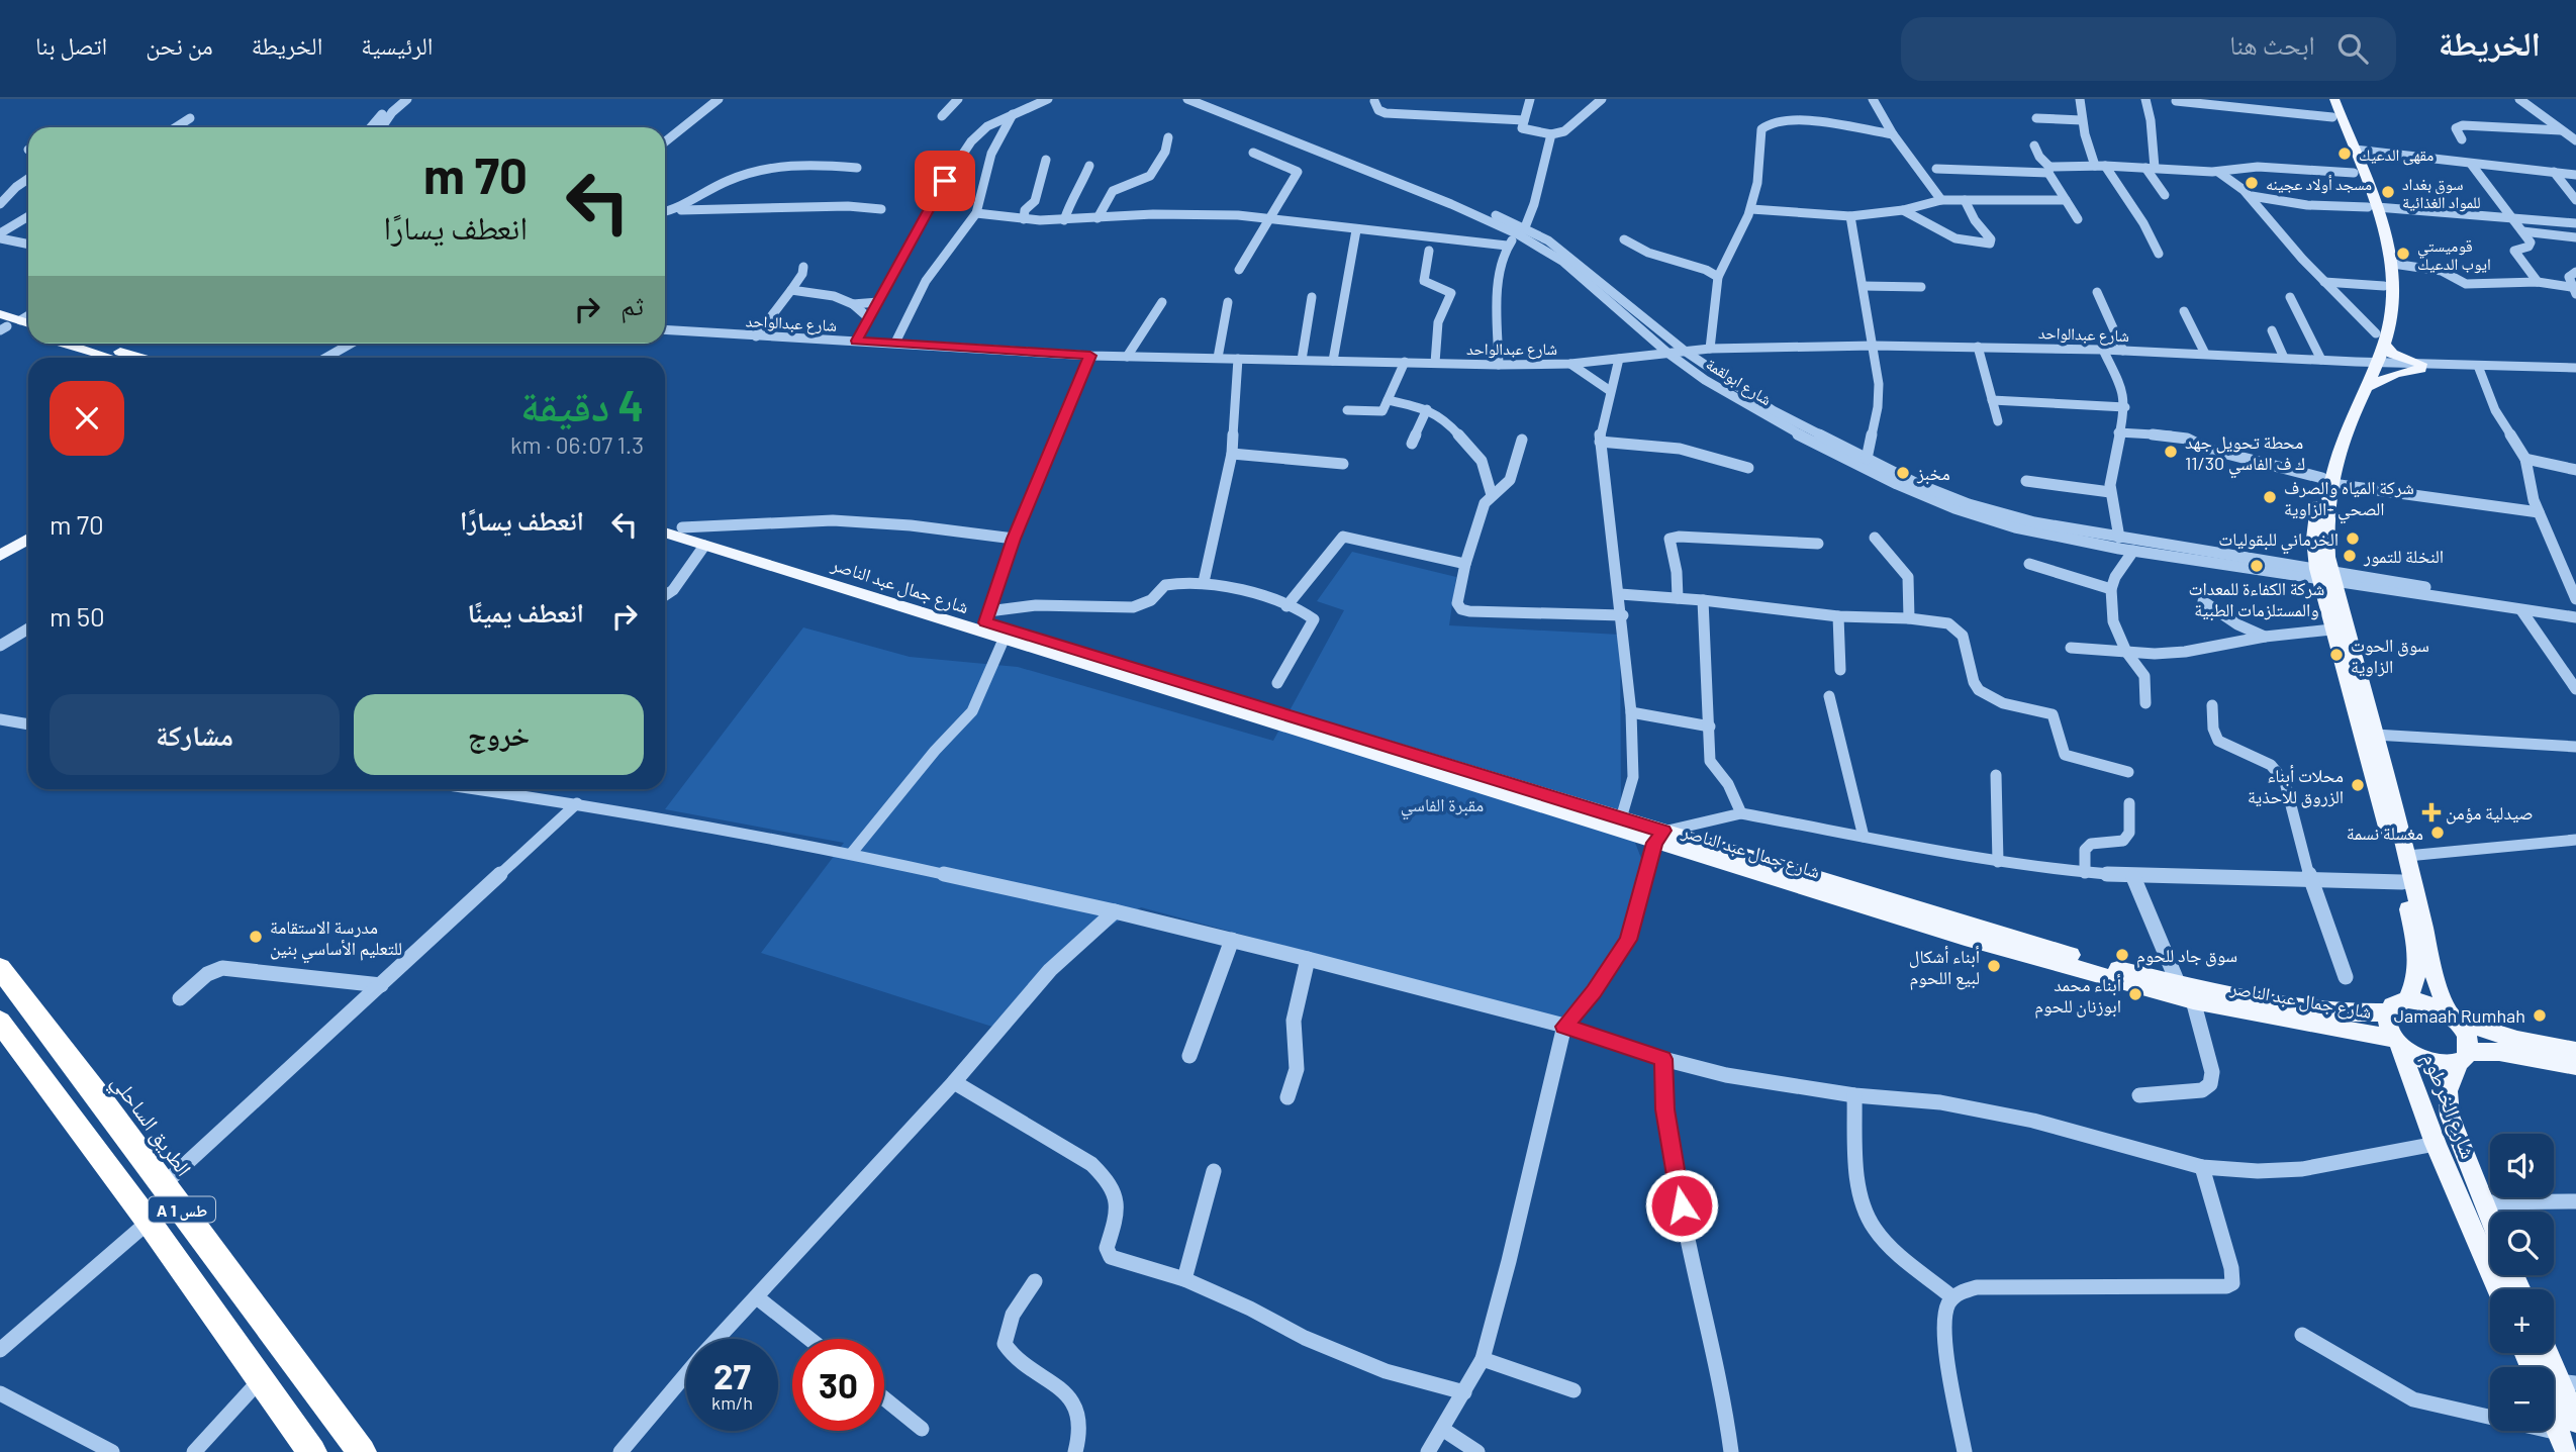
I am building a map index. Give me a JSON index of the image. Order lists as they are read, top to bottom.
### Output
{
  "streets": {
    "highway": ["الطريق الساحلي", "A 1 طس"],
    "main road": ["شارع جمال عبد الناصر", "شارع الخرطوم"],
    "street": ["شارع عبدالواحد", "شارع ابولقمة"]
  },
  "crossings": [
    ["شارع عبدالواحد", "شارع ابولقمة"],
    ["شارع جمال عبد الناصر", "شارع الخرطوم"]
  ],
  "parks": ["مقبرة الفاسي"],
  "places": {
    "other": [
      "مقهى الدعيك",
      "مسجد أولاد عجينه",
      "سوق بغداد للمواد الغذائية",
      "قوميستي ايوب الدعيك",
      "محطة تحويل جهد 11/30 ك ف الفاسي",
      "مخبز",
      "شركة المياه والصرف الصحي -الزاوية",
      "الخرماني للبقوليات",
      "النخلة للتمور",
      "شركة الكفاءة للمعدات والمستلزمات الطبية",
      "سوق الحوت الزاوية",
      "محلات أبناء الزروق للاحذية",
      "مغسلة نسمة",
      "مدرسة الاستقامة للتعليم الأساسي بنين",
      "سوق جاد للحوم",
      "أبناء أشكال لبيع اللحوم",
      "أبناء محمد ابوزنان للحوم",
      "Jamaah Rumhah"
    ],
    "health": ["صيدلية مؤمن"]
  },
  "page": {
    "header": "الخريطة",
    "search": "ابحث هنا",
    "nav": [
      "الرئيسية",
      "الخريطة",
      "من نحن",
      "اتصل بنا"
    ],
    "turn": ["70 m", "انعطف يسارًا"],
    "then": "ثم",
    "heading": ["4 دقيقة", "1.3 km · 06:07"],
    "list": [
      {
        "name": "انعطف يسارًا",
        "value": "70 m"
      },
      {
        "name": "انعطف يمينًا",
        "value": "50 m"
      }
    ],
    "buttons": ["خروج", "مشاركة"],
    "map_buttons": ["+", "−"],
    "speed": "27 km/h",
    "limit": "30"
  }
}
